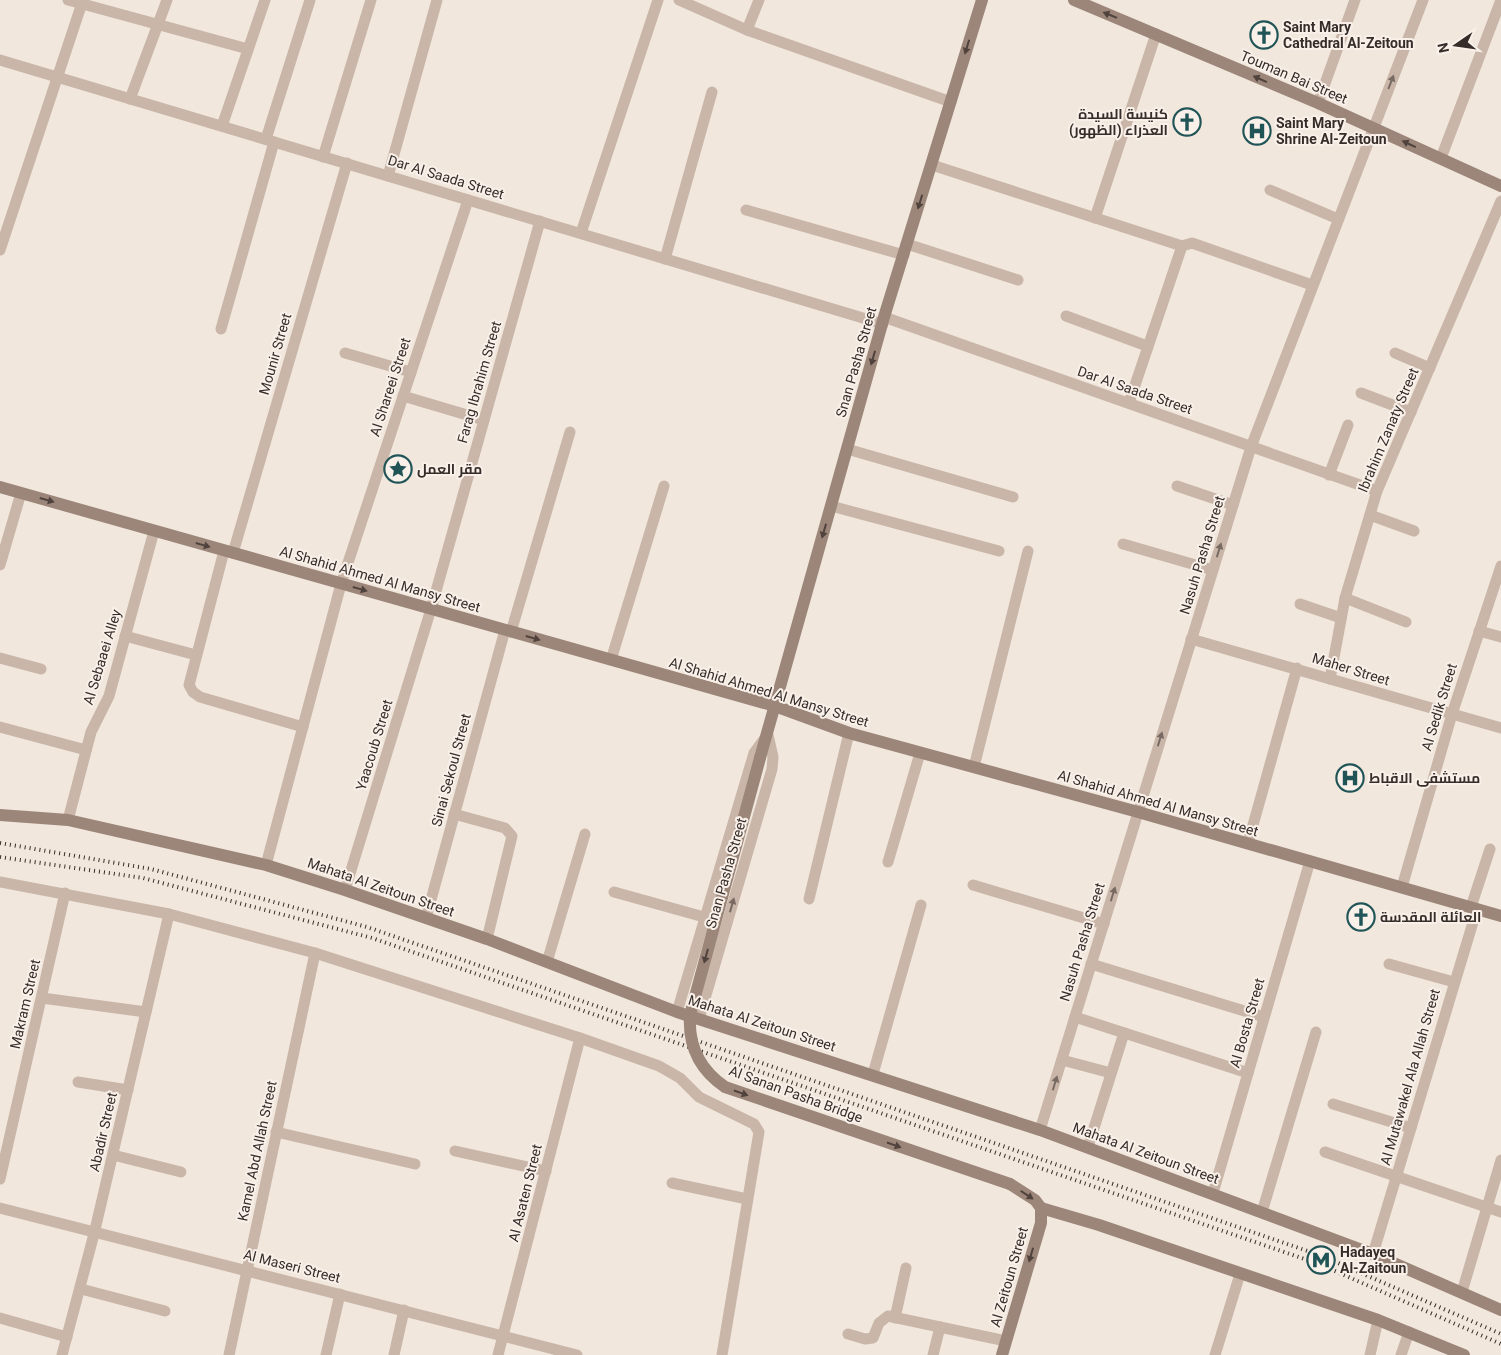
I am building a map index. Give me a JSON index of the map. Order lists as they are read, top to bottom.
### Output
{
  "streets": {
    "street": [
      "Touman Bai Street",
      "Dar Al Saada Street",
      "Mounir Street",
      "Snan Pasha Street",
      "Farag Ibrahim Street",
      "Al Shareei Street",
      "Ibrahim Zanaty Street",
      "Nasuh Pasha Street",
      "Al Shahid Ahmed Al Mansy Street",
      "Al Sebaaei Alley",
      "Maher Street",
      "Al Sedik Street",
      "Yaacoub Street",
      "Sinai Sekoul Street",
      "Mahata Al Zeitoun Street",
      "Makram Street",
      "Al Bosta Street",
      "Al Mutawakel Ala Allah Street",
      "Al Sanan Pasha Bridge",
      "Abadir Street",
      "Kamel Abd Allah Street",
      "Al Asaten Street",
      "Al Maseri Street",
      "Al Zeitoun Street"
    ]
  },
  "crossings": [
    ["Touman Bai Street", "Nasuh Pasha Street"],
    ["Dar Al Saada Street", "Mounir Street"],
    ["Dar Al Saada Street", "Snan Pasha Street"],
    ["Dar Al Saada Street", "Farag Ibrahim Street"],
    ["Dar Al Saada Street", "Al Shareei Street"],
    ["Dar Al Saada Street", "Ibrahim Zanaty Street"],
    ["Dar Al Saada Street", "Nasuh Pasha Street"],
    ["Mounir Street", "Al Shareei Street"],
    ["Mounir Street", "Al Shahid Ahmed Al Mansy Street"],
    ["Snan Pasha Street", "Al Shahid Ahmed Al Mansy Street"],
    ["Snan Pasha Street", "Mahata Al Zeitoun Street"],
    ["Snan Pasha Street", "Al Sanan Pasha Bridge"],
    ["Farag Ibrahim Street", "Al Shahid Ahmed Al Mansy Street"],
    ["Farag Ibrahim Street", "Yaacoub Street"],
    ["Al Shareei Street", "Al Shahid Ahmed Al Mansy Street"],
    ["Al Shareei Street", "Mahata Al Zeitoun Street"],
    ["Ibrahim Zanaty Street", "Maher Street"],
    ["Nasuh Pasha Street", "Al Shahid Ahmed Al Mansy Street"],
    ["Nasuh Pasha Street", "Maher Street"],
    ["Nasuh Pasha Street", "Mahata Al Zeitoun Street"],
    ["Al Shahid Ahmed Al Mansy Street", "Al Sebaaei Alley"],
    ["Al Shahid Ahmed Al Mansy Street", "Al Sedik Street"],
    ["Al Shahid Ahmed Al Mansy Street", "Yaacoub Street"],
    ["Al Shahid Ahmed Al Mansy Street", "Sinai Sekoul Street"],
    ["Al Shahid Ahmed Al Mansy Street", "Al Bosta Street"],
    ["Al Shahid Ahmed Al Mansy Street", "Al Mutawakel Ala Allah Street"],
    ["Al Sebaaei Alley", "Mahata Al Zeitoun Street"],
    ["Maher Street", "Al Sedik Street"],
    ["Yaacoub Street", "Mahata Al Zeitoun Street"],
    ["Sinai Sekoul Street", "Mahata Al Zeitoun Street"],
    ["Mahata Al Zeitoun Street", "Al Bosta Street"],
    ["Mahata Al Zeitoun Street", "Al Mutawakel Ala Allah Street"],
    ["Al Sanan Pasha Bridge", "Al Zeitoun Street"],
    ["Abadir Street", "Al Maseri Street"],
    ["Kamel Abd Allah Street", "Al Maseri Street"],
    ["Al Asaten Street", "Al Maseri Street"]
  ],
  "one_way": ["Touman Bai Street", "Al Zeitoun Street"],
  "places": {
    "church": ["Saint Mary Cathedral Al-Zeitoun", "كنيسة السيدة العذراء (الظهور)", "العائلة المقدسة"],
    "hospital": ["Saint Mary Shrine Al-Zeitoun", "مستشفى الاقباط"],
    "place": ["مقر العمل"],
    "metro station": ["Hadayeq Al-Zaitoun"]
  },
  "north": "left"
}
